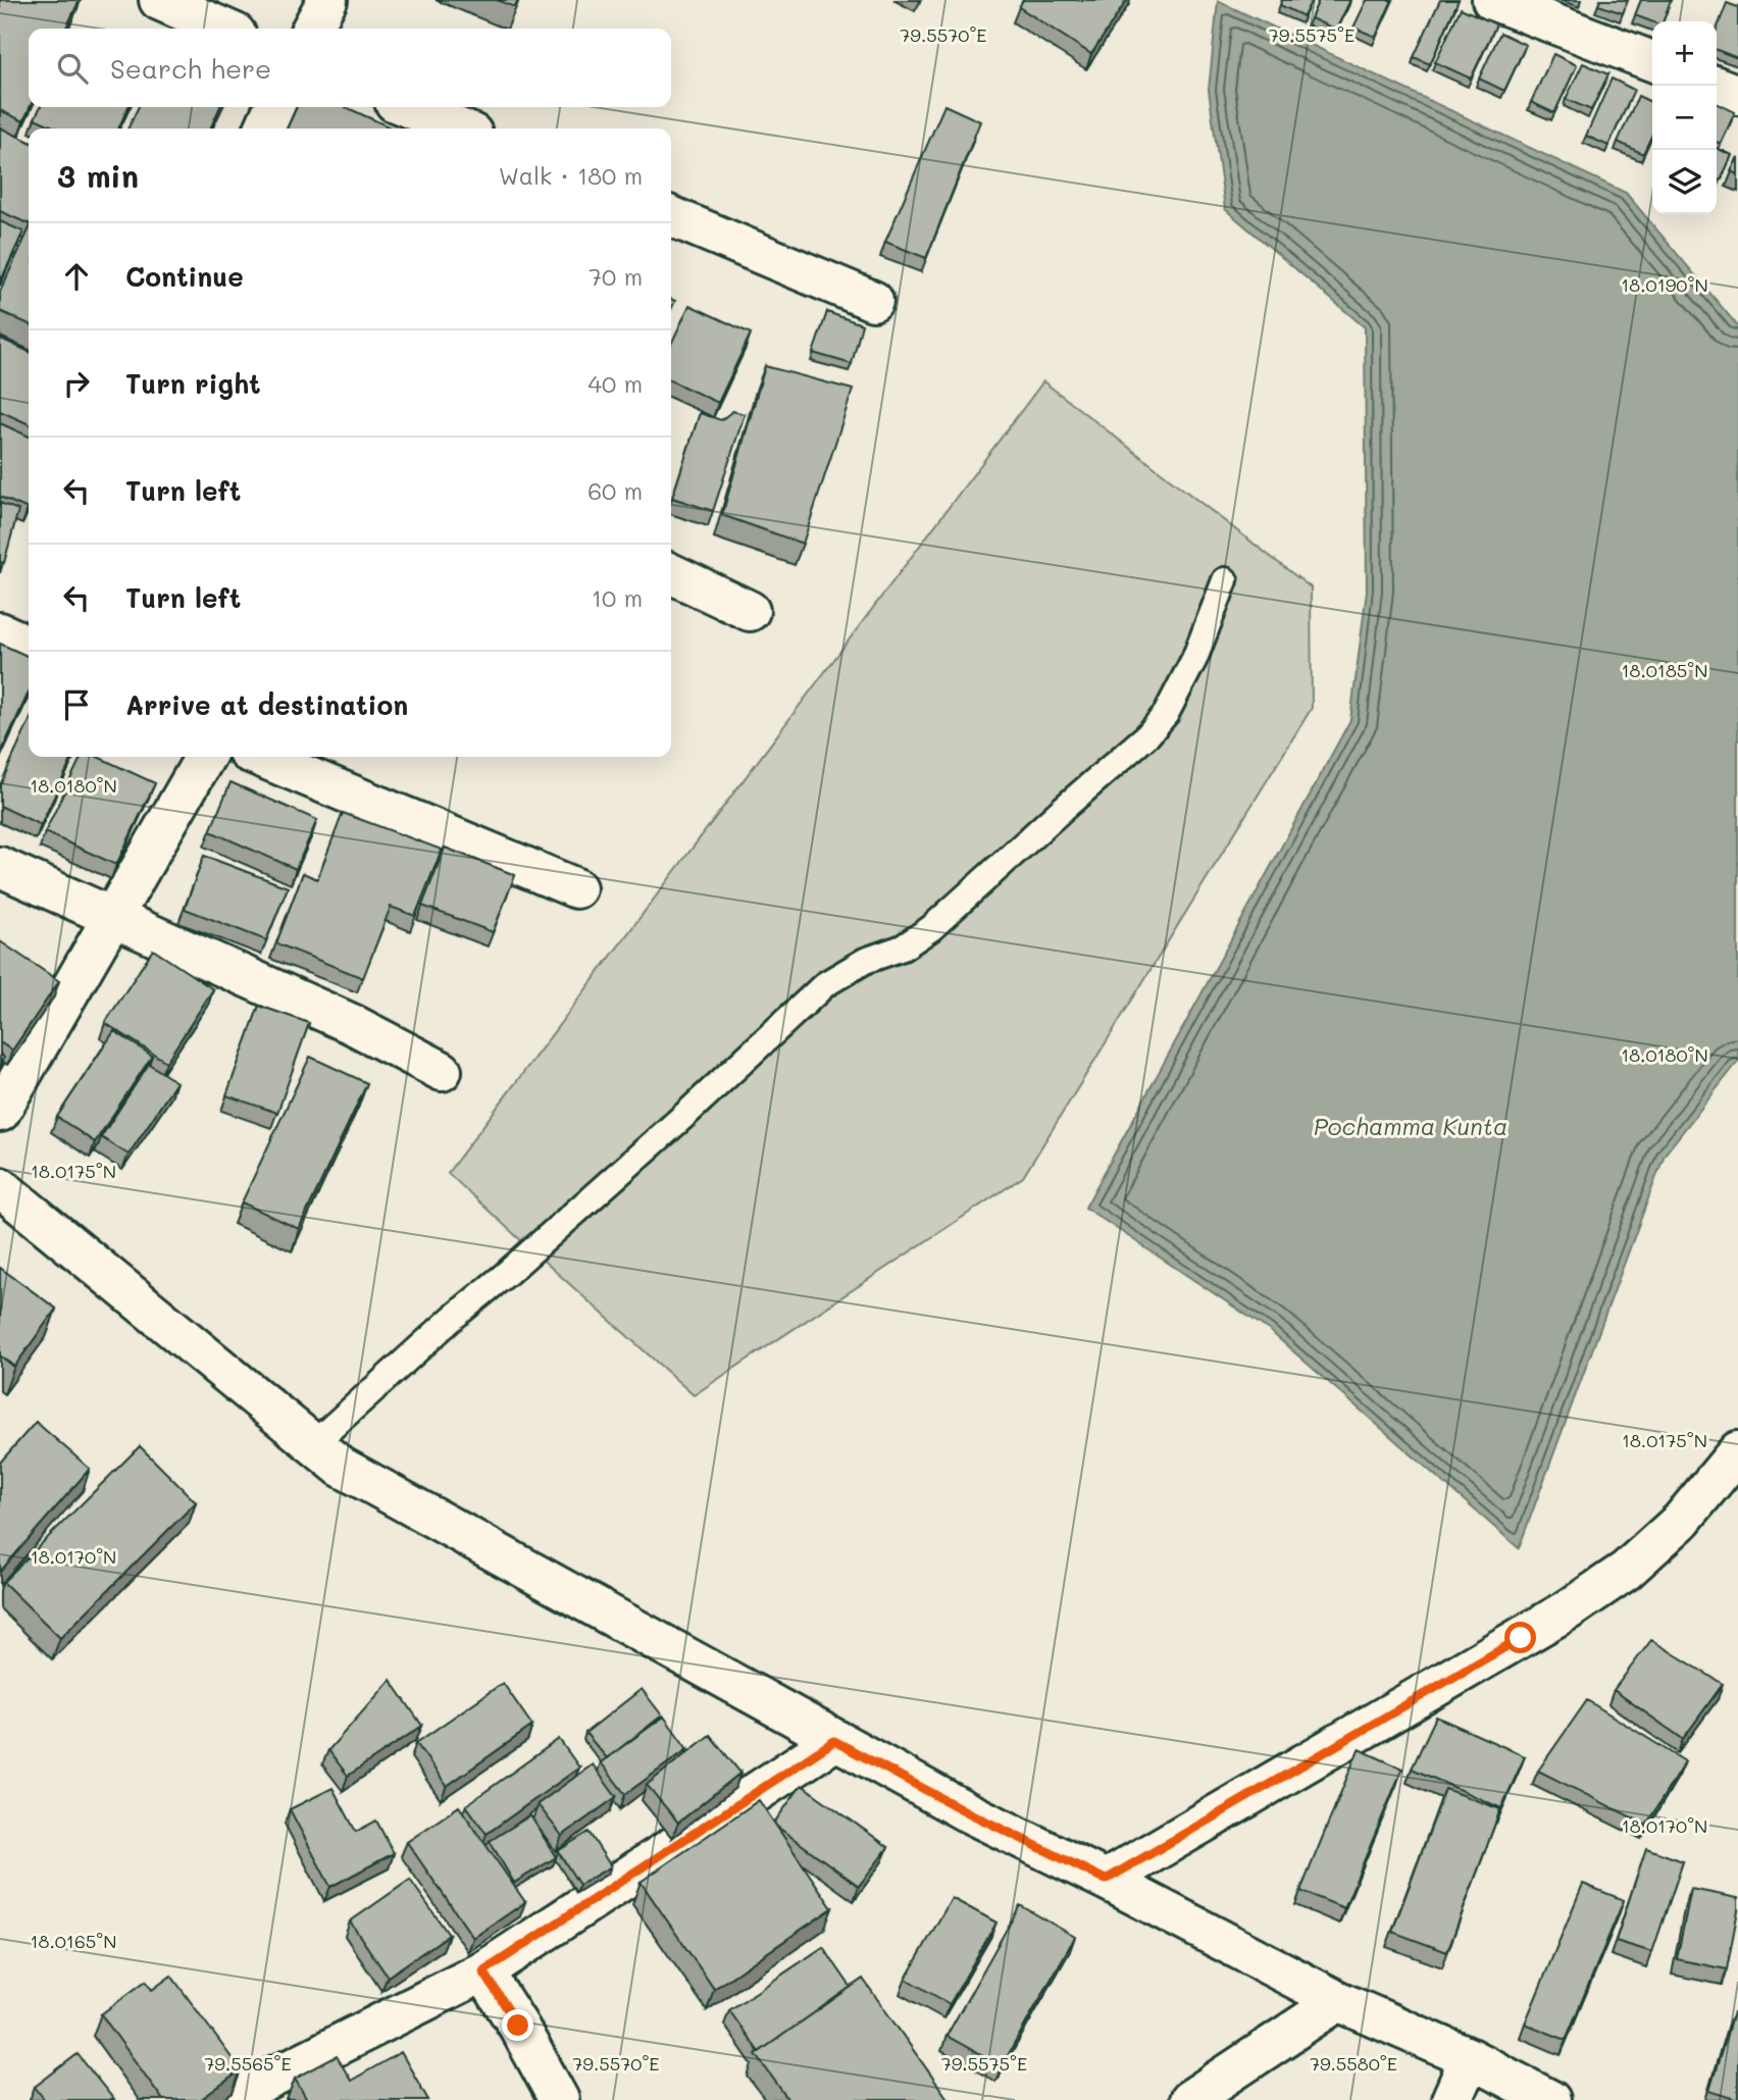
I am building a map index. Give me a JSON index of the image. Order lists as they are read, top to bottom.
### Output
{
  "water": ["Pochamma Kunta"],
  "page": {
    "map_buttons": ["+", "−"],
    "search": "Search here",
    "heading": ["3 min", "Walk · 180 m"],
    "list": [
      ["Continue", "70 m"],
      ["Turn right", "40 m"],
      ["Turn left", "60 m"],
      ["Turn left", "10 m"],
      "Arrive at destination"
    ]
  },
  "coordinates": [
    "79.5570°E",
    "79.5575°E",
    "18.0190°N",
    "18.0185°N",
    "18.0180°N",
    "18.0175°N",
    "18.0170°N",
    "18.0165°N",
    "79.5565°E",
    "79.5580°E"
  ]
}
